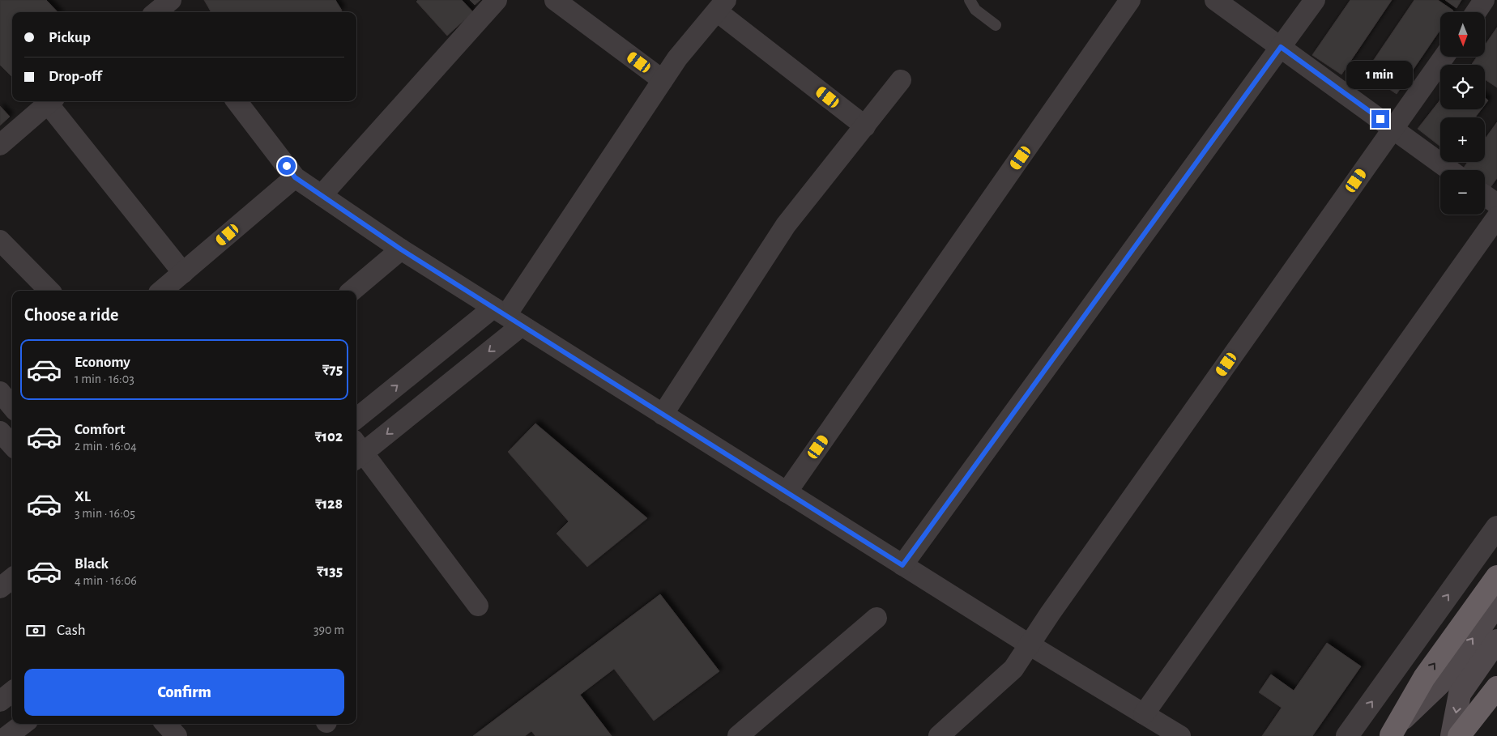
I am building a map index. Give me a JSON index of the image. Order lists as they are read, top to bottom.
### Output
{
  "north": "bottom",
  "page": {
    "map_buttons": ["+", "−"],
    "banner": ["Pickup", "Drop-off"],
    "bubble": "1 min",
    "heading": "Choose a ride",
    "list": [
      {
        "name": "Economy",
        "note": "1 min · 16:03",
        "value": "₹75"
      },
      {
        "name": "Comfort",
        "note": "2 min · 16:04",
        "value": "₹102"
      },
      {
        "name": "XL",
        "note": "3 min · 16:05",
        "value": "₹128"
      },
      {
        "name": "Black",
        "note": "4 min · 16:06",
        "value": "₹135"
      }
    ],
    "pay": ["Cash", "390 m"],
    "buttons": "Confirm"
  }
}
